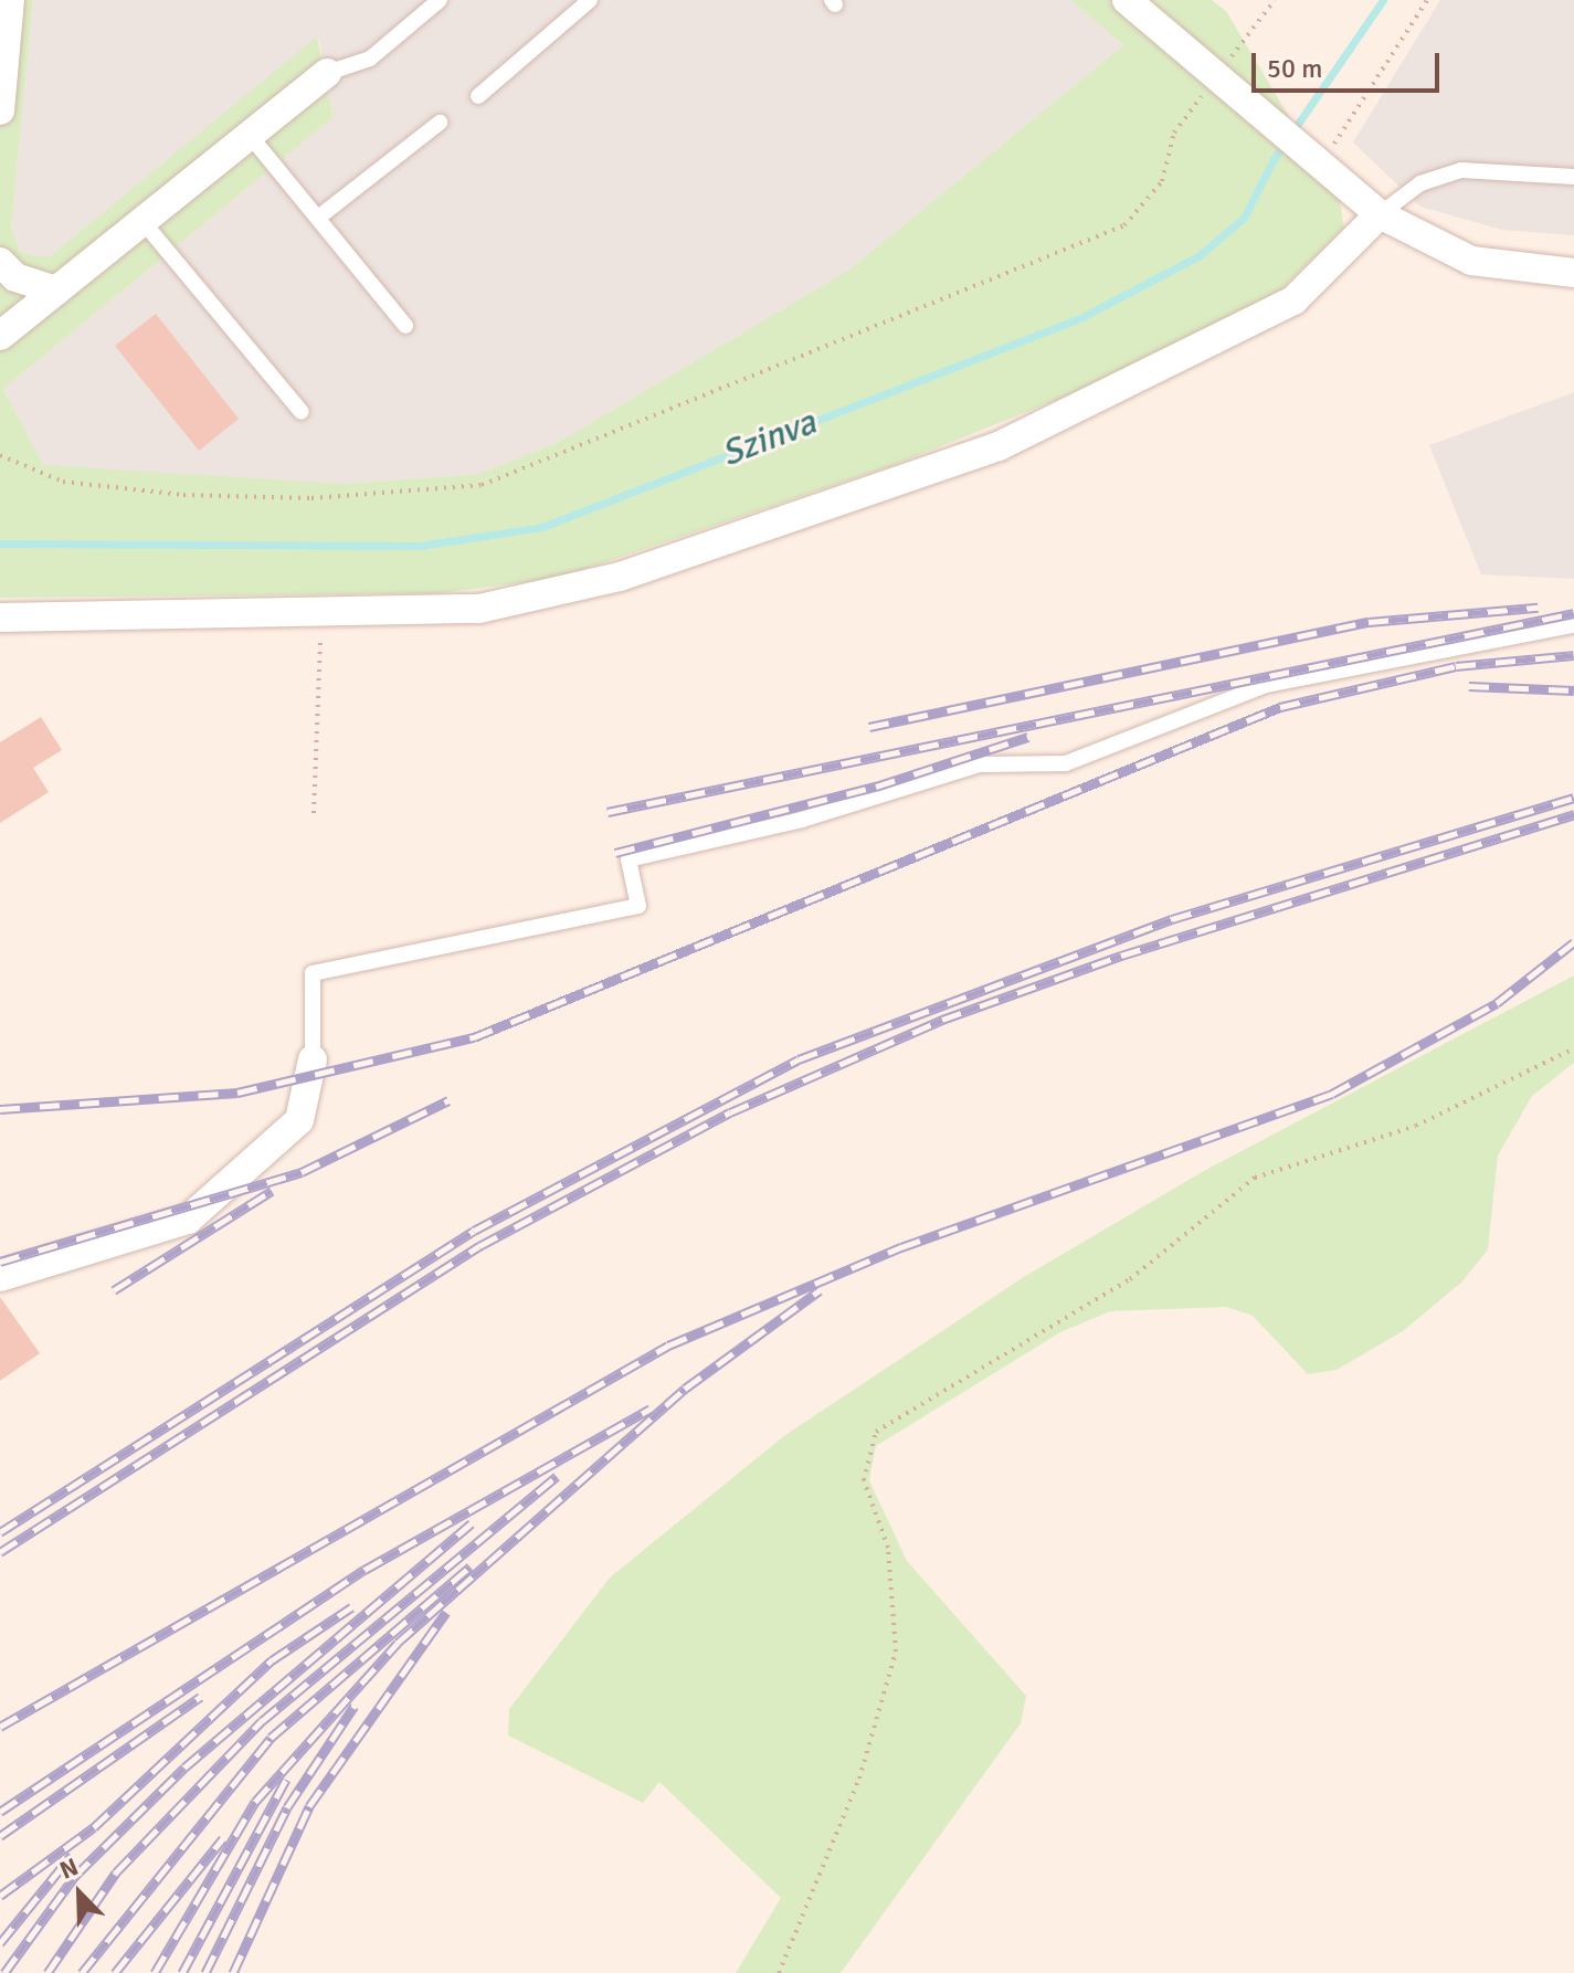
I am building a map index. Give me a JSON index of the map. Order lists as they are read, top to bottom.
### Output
{
  "water": ["Szinva"],
  "scale_bar": "50 m",
  "north": "top left"
}
